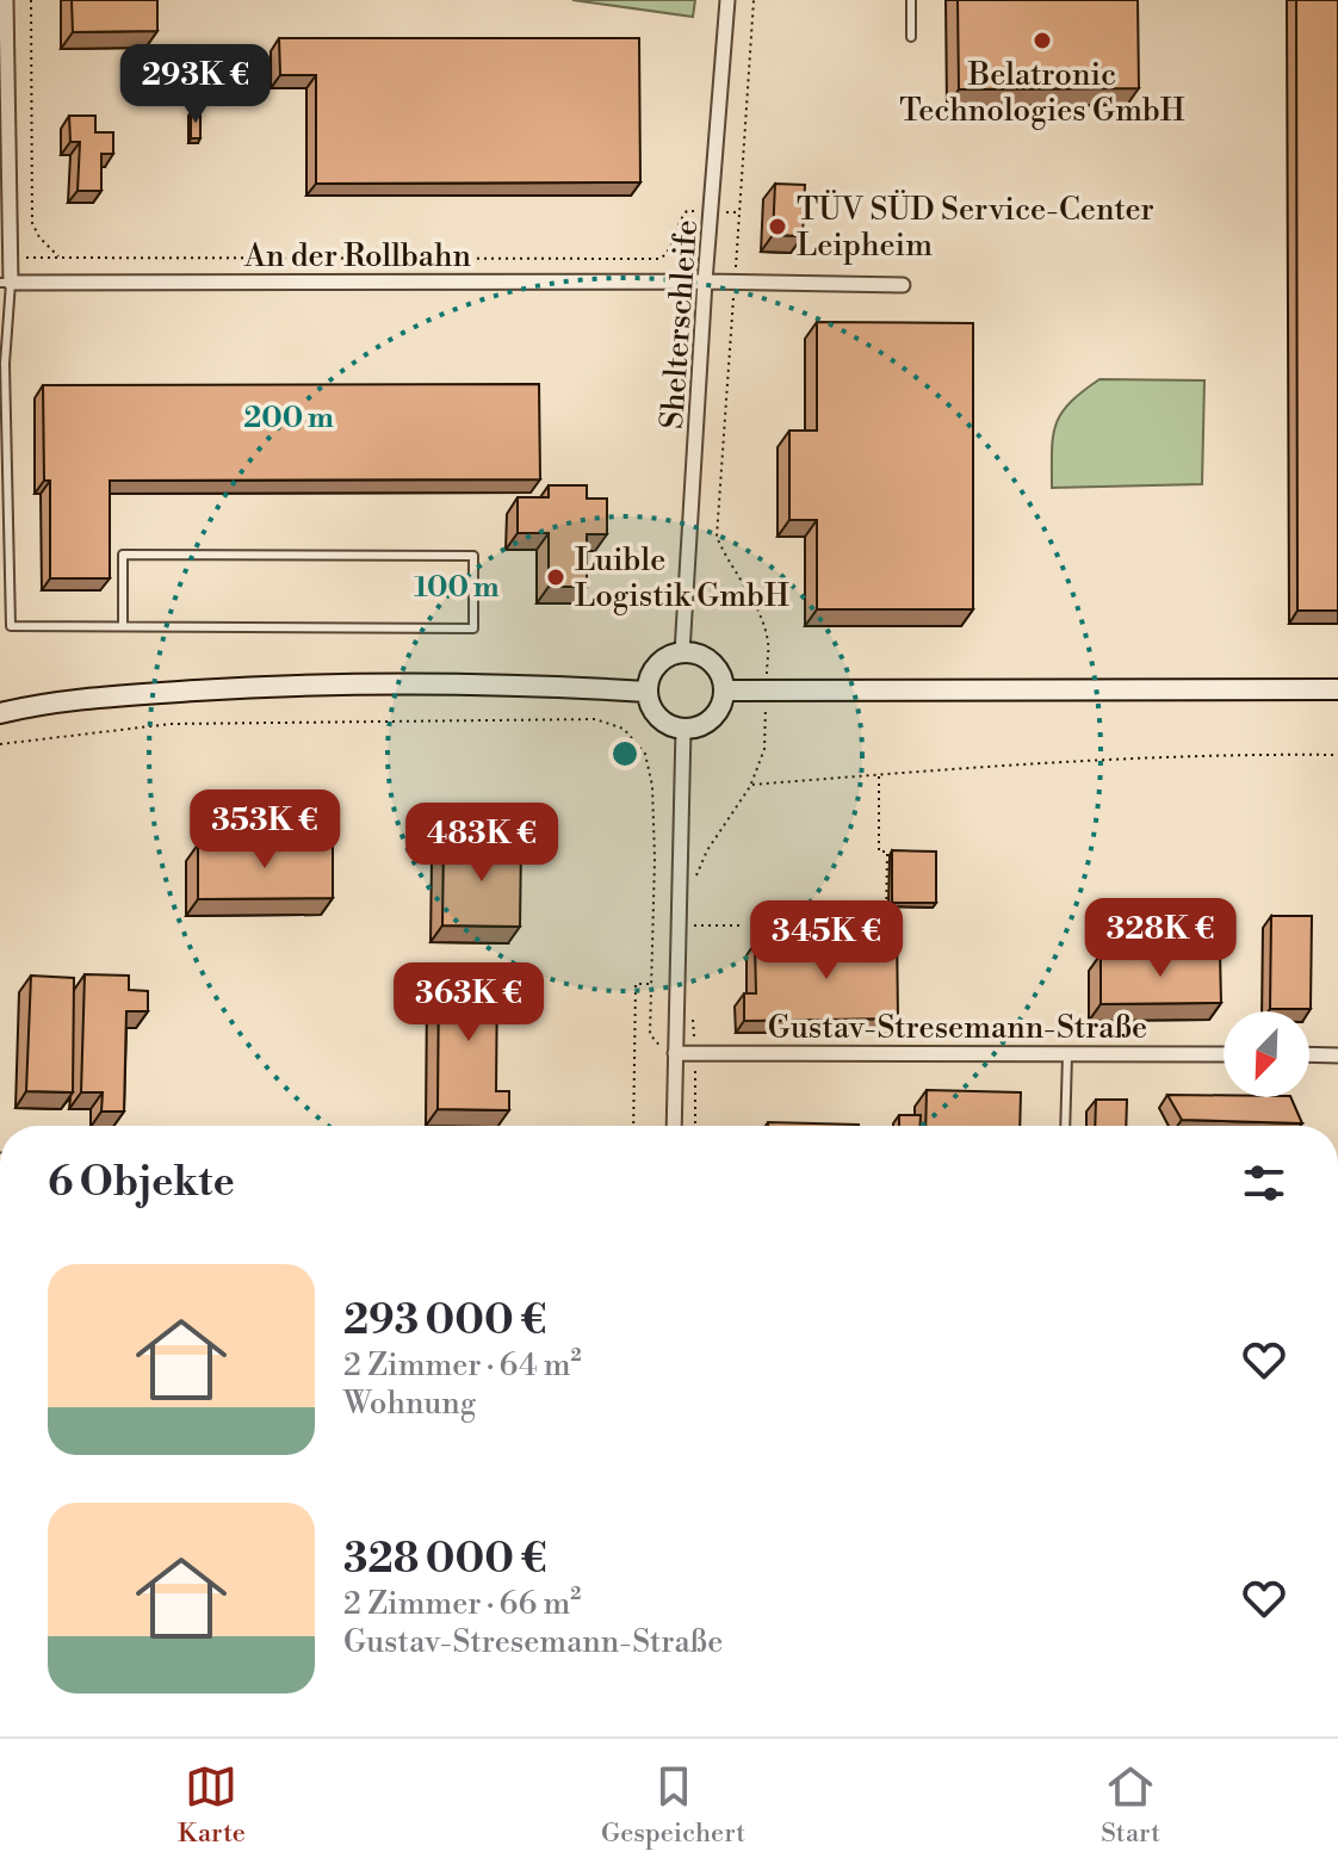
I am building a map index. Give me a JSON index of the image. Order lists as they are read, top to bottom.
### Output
{
  "streets": {
    "street": ["An der Rollbahn", "Shelterschleife", "Gustav-Stresemann-Straße"]
  },
  "crossings": [
    ["An der Rollbahn", "Shelterschleife"]
  ],
  "places": ["Belatronic Technologies GmbH", "TÜV SÜD Service-Center Leipheim", "Luible Logistik GmbH"],
  "north": "bottom left",
  "page": {
    "price": [
      "293K €",
      "353K €",
      "483K €",
      "328K €",
      "345K €",
      "363K €"
    ],
    "heading": "6 Objekte",
    "list": [
      {
        "name": "293 000 €",
        "note": "2 Zimmer · 64 m² · Wohnung"
      },
      {
        "name": "328 000 €",
        "note": "2 Zimmer · 66 m² · Gustav-Stresemann-Straße"
      }
    ],
    "tabs": ["Karte", "Gespeichert", "Start"]
  },
  "rings": ["200 m", "100 m"]
}
